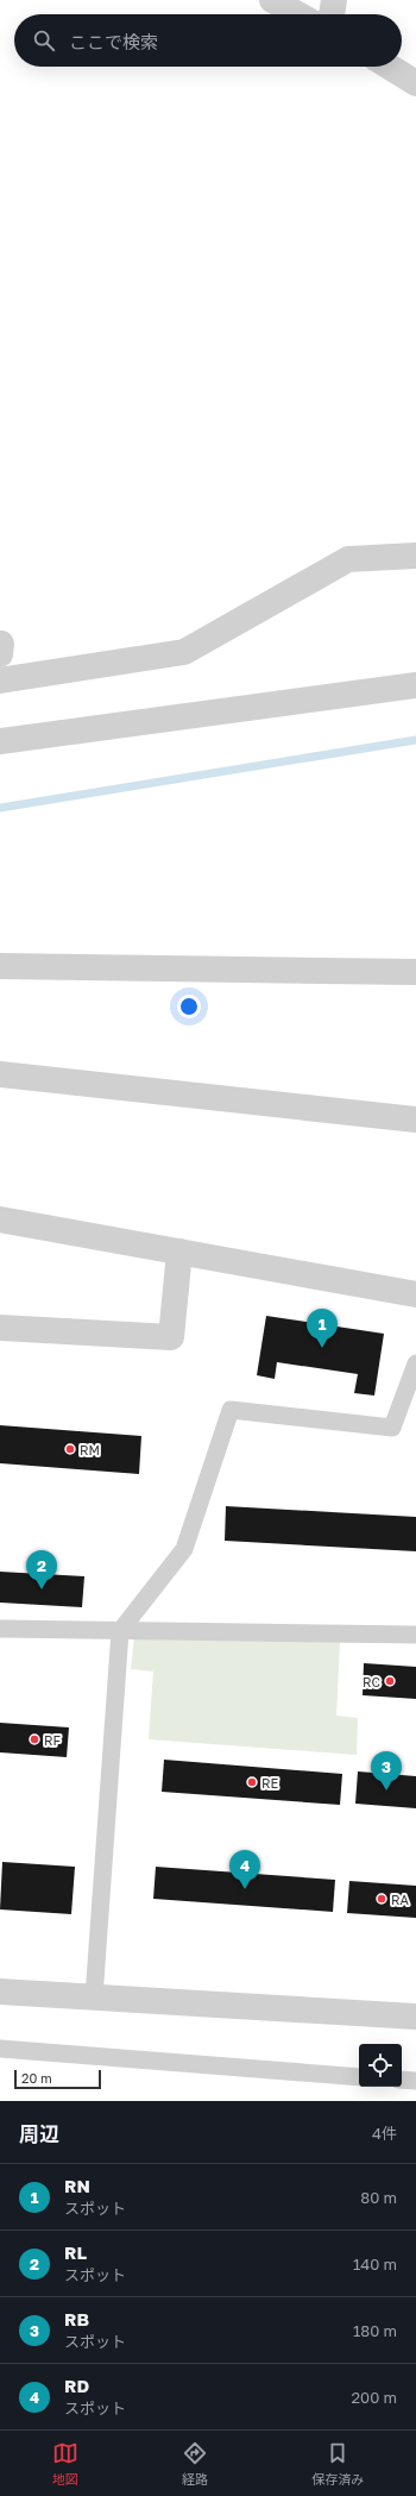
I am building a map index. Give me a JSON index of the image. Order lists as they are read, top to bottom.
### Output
{
  "places": [
    "RM",
    "RC",
    "RF",
    "RE",
    "RA"
  ],
  "scale_bar": "20 m",
  "page": {
    "search": "ここで検索",
    "pins": [
      "1",
      "2",
      "3",
      "4"
    ],
    "scale": "20 m",
    "heading": ["周辺", "4件"],
    "list": [
      {
        "mark": "1",
        "name": "RN",
        "note": "スポット",
        "value": "80 m"
      },
      {
        "mark": "2",
        "name": "RL",
        "note": "スポット",
        "value": "140 m"
      },
      {
        "mark": "3",
        "name": "RB",
        "note": "スポット",
        "value": "180 m"
      },
      {
        "mark": "4",
        "name": "RD",
        "note": "スポット",
        "value": "200 m"
      }
    ],
    "nav": ["地図", "経路", "保存済み"]
  }
}
